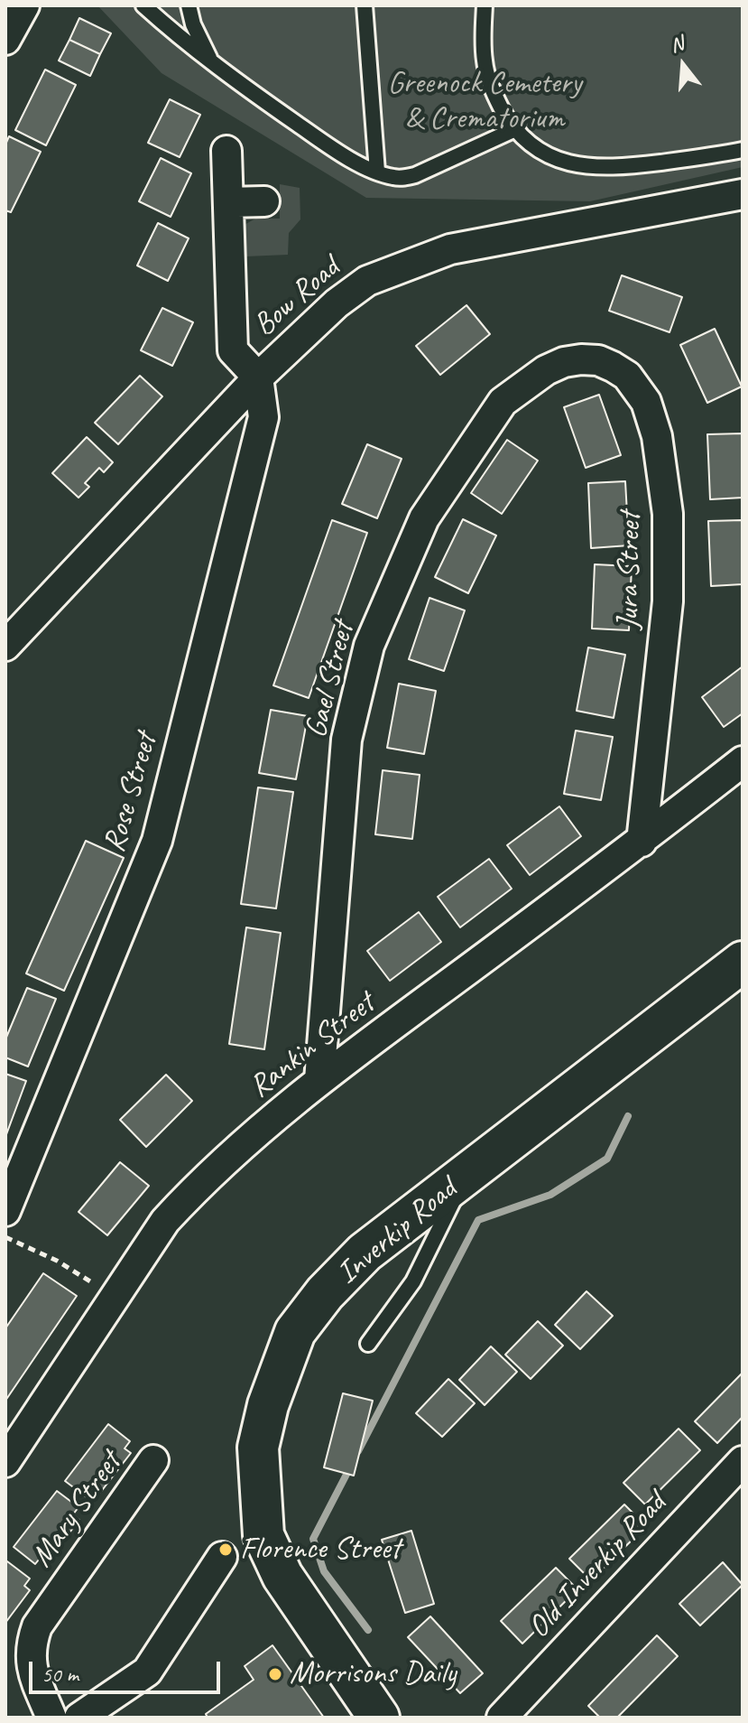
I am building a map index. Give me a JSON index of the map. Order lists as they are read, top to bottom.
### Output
{
  "streets": {
    "highway": ["Inverkip Road"],
    "street": [
      "Bow Road",
      "Jura Street",
      "Gael Street",
      "Rose Street",
      "Rankin Street",
      "Mary Street",
      "Old Inverkip Road"
    ]
  },
  "crossings": [
    ["Bow Road", "Rose Street"],
    ["Jura Street", "Gael Street"],
    ["Jura Street", "Rankin Street"],
    ["Gael Street", "Rankin Street"]
  ],
  "parks": ["Greenock Cemetery & Crematorium"],
  "places": ["Florence Street", "Morrisons Daily"],
  "scale_bar": "50 m",
  "north": "top"
}
